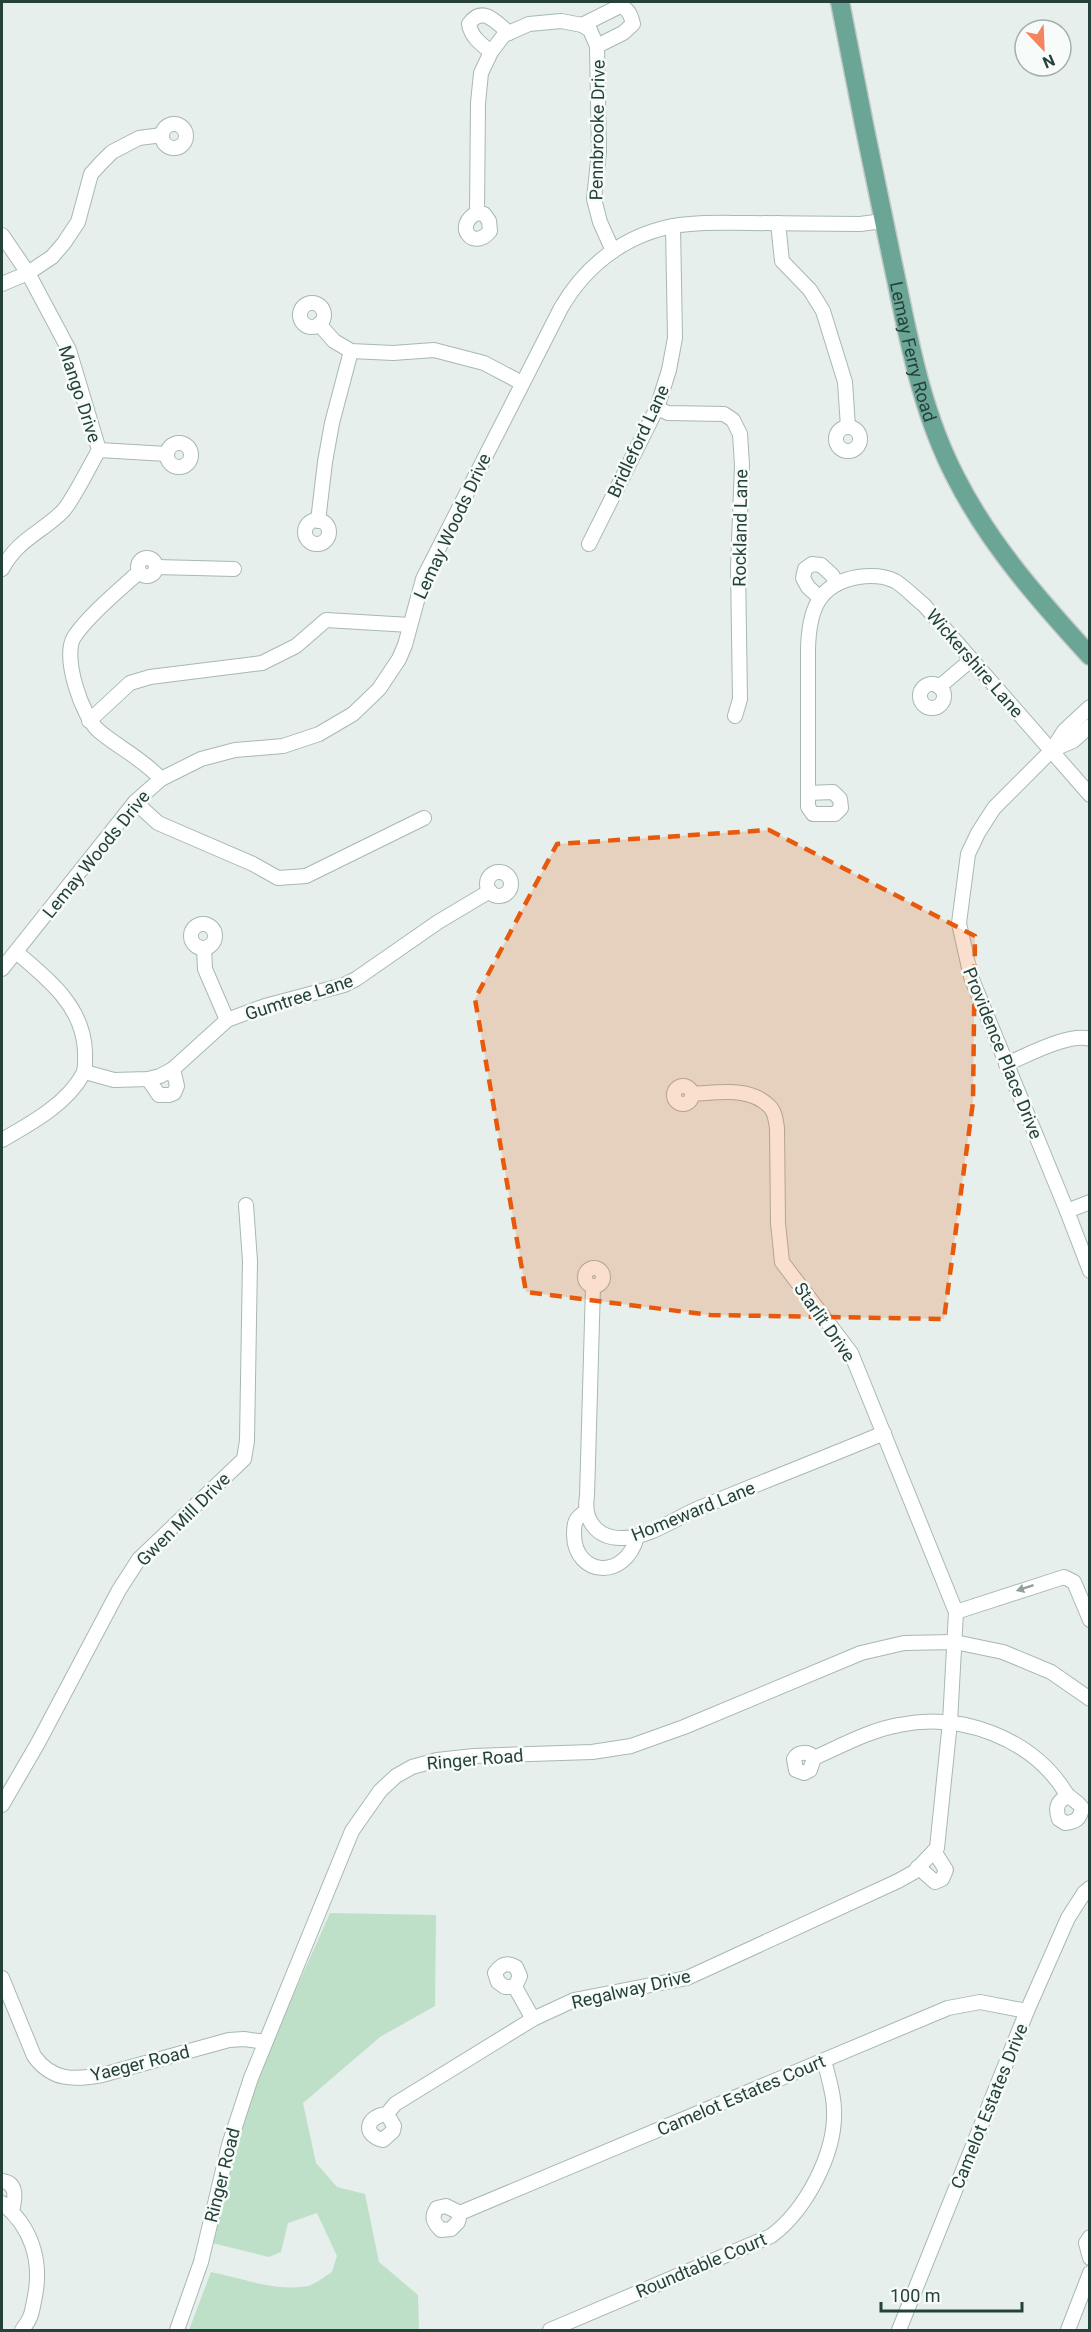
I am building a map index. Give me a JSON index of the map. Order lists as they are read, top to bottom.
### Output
{
  "streets": {
    "main road": ["Lemay Ferry Road"],
    "street": [
      "Pennbrooke Drive",
      "Mango Drive",
      "Bridleford Lane",
      "Lemay Woods Drive",
      "Rockland Lane",
      "Wickershire Lane",
      "Gumtree Lane",
      "Providence Place Drive",
      "Starlit Drive",
      "Homeward Lane",
      "Gwen Mill Drive",
      "Ringer Road",
      "Regalway Drive",
      "Yaeger Road",
      "Camelot Estates Court",
      "Camelot Estates Drive",
      "Roundtable Court"
    ]
  },
  "crossings": [
    ["Pennbrooke Drive", "Lemay Woods Drive"],
    ["Lemay Ferry Road", "Lemay Woods Drive"],
    ["Bridleford Lane", "Lemay Woods Drive"],
    ["Bridleford Lane", "Rockland Lane"],
    ["Wickershire Lane", "Providence Place Drive"],
    ["Starlit Drive", "Homeward Lane"],
    ["Starlit Drive", "Ringer Road"],
    ["Ringer Road", "Yaeger Road"],
    ["Camelot Estates Court", "Camelot Estates Drive"],
    ["Camelot Estates Court", "Roundtable Court"]
  ],
  "scale_bar": "100 m",
  "north": "bottom right"
}
